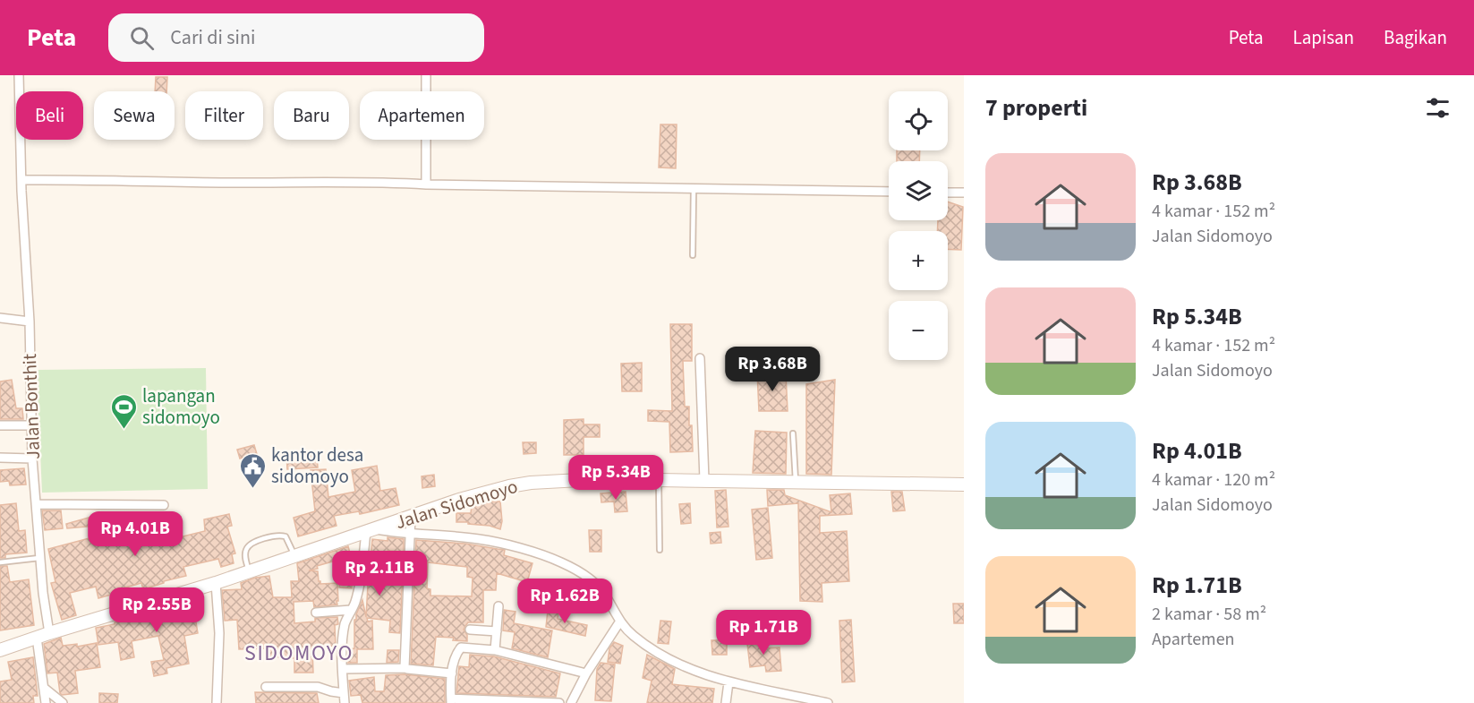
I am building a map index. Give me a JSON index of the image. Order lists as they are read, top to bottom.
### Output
{
  "streets": {
    "main road": ["Jalan Sidomoyo"],
    "street": ["Jalan Bonthit"]
  },
  "crossings": [
    ["Jalan Bonthit", "Jalan Sidomoyo"]
  ],
  "districts": ["SIDOMOYO"],
  "places": {
    "sports": ["lapangan sidomoyo"],
    "public building": ["kantor desa sidomoyo"]
  },
  "page": {
    "header": "Peta",
    "search": "Cari di sini",
    "nav": ["Peta", "Lapisan", "Bagikan"],
    "heading": "7 properti",
    "map_buttons": ["+", "−"],
    "chip": [
      "Beli",
      "Sewa",
      "Filter",
      "Baru",
      "Apartemen"
    ],
    "list": [
      {
        "name": "Rp 3.68B",
        "note": "4 kamar · 152 m² · Jalan Sidomoyo"
      },
      {
        "name": "Rp 5.34B",
        "note": "4 kamar · 152 m² · Jalan Sidomoyo"
      },
      {
        "name": "Rp 4.01B",
        "note": "4 kamar · 120 m² · Jalan Sidomoyo"
      },
      {
        "name": "Rp 1.71B",
        "note": "2 kamar · 58 m² · Apartemen"
      }
    ],
    "price": [
      "Rp 3.68B",
      "Rp 5.34B",
      "Rp 4.01B",
      "Rp 2.11B",
      "Rp 1.62B",
      "Rp 2.55B",
      "Rp 1.71B"
    ]
  }
}
